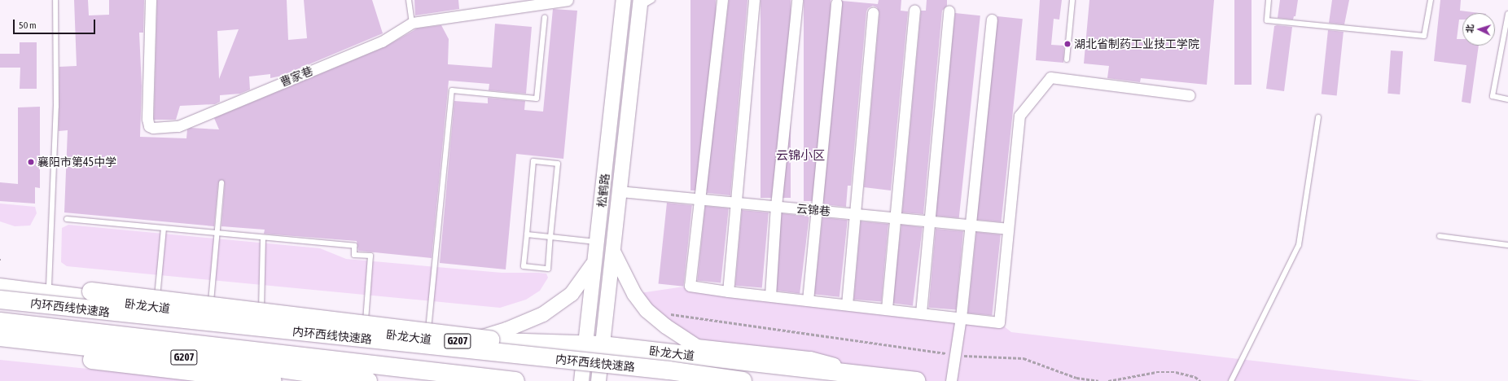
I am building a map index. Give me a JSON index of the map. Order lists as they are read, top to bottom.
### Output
{
  "streets": {
    "highway": ["卧龙大道", "内环西线快速路", "G207"],
    "main road": ["松鹤路"],
    "street": ["曹家巷", "云锦巷"]
  },
  "crossings": [
    ["松鹤路", "云锦巷"],
    ["松鹤路", "卧龙大道"]
  ],
  "districts": ["云锦小区"],
  "places": ["湖北省制药工业技工学院", "襄阳市第45中学"],
  "scale_bar": "50 m",
  "north": "left"
}
